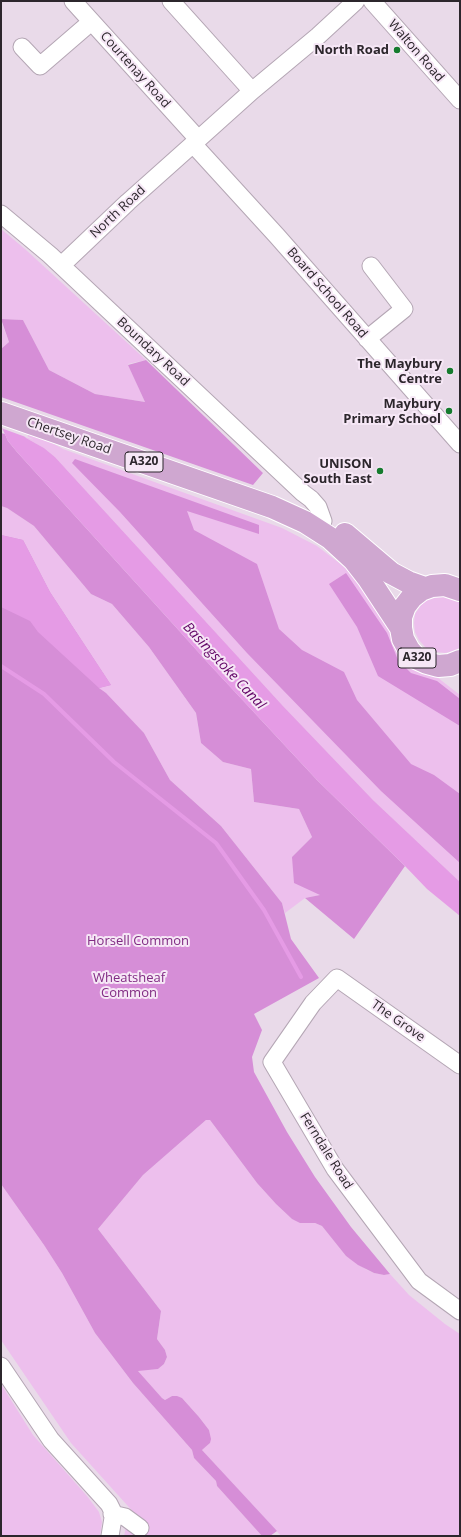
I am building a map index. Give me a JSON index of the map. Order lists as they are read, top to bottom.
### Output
{
  "streets": {
    "main road": ["Chertsey Road", "A320"],
    "street": [
      "Walton Road",
      "Courtenay Road",
      "North Road",
      "Board School Road",
      "Boundary Road",
      "The Grove",
      "Ferndale Road"
    ]
  },
  "crossings": [
    ["Courtenay Road", "North Road"],
    ["Courtenay Road", "Board School Road"],
    ["North Road", "Board School Road"],
    ["North Road", "Boundary Road"],
    ["Boundary Road", "Chertsey Road"],
    ["Chertsey Road", "A320"],
    ["The Grove", "Ferndale Road"]
  ],
  "water": ["Basingstoke Canal"],
  "parks": ["Horsell Common", "Wheatsheaf Common"],
  "places": [
    "North Road",
    "The Maybury Centre",
    "Maybury Primary School",
    "UNISON South East"
  ]
}
